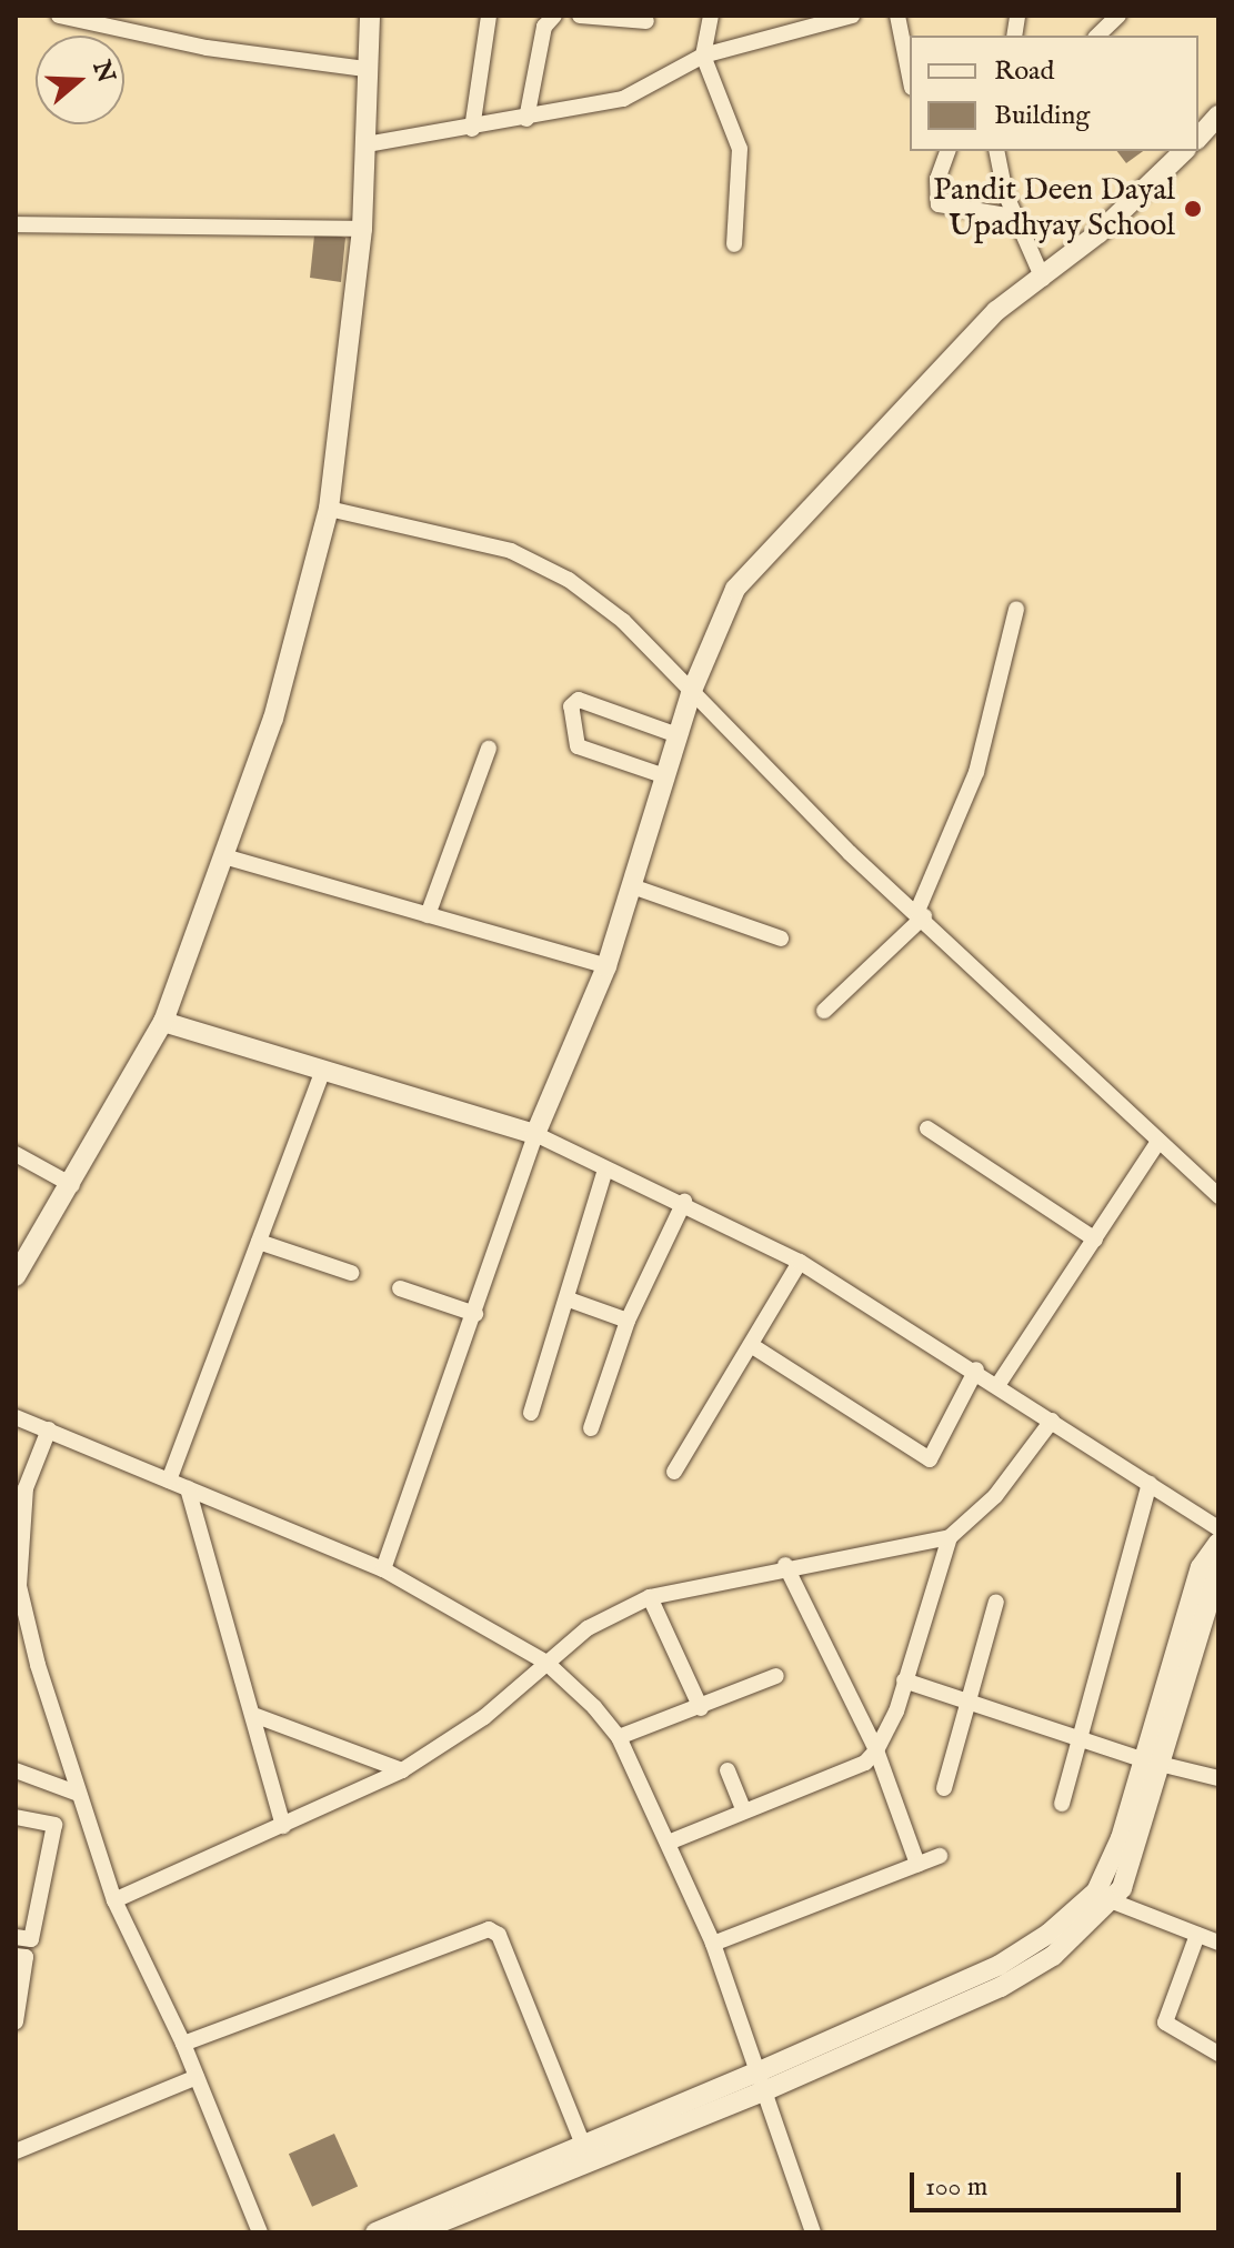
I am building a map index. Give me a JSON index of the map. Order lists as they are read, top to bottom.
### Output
{
  "places": ["Pandit Deen Dayal Upadhyay School"],
  "legend": ["Road", "Building"],
  "scale_bar": "100 m",
  "north": "right"
}
